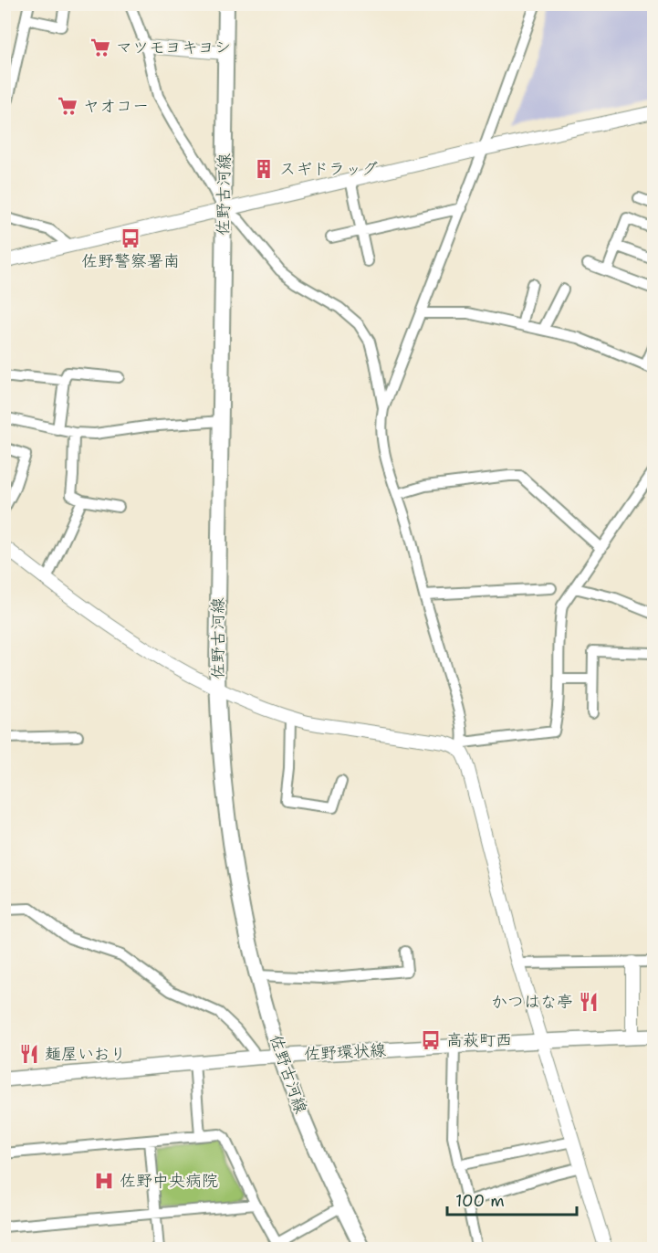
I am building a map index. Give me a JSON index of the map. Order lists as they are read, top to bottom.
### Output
{
  "streets": {
    "main road": ["佐野古河線", "佐野環状線"]
  },
  "crossings": [
    ["佐野古河線", "佐野環状線"]
  ],
  "places": {
    "supermarket": ["マツモヨキヨシ", "ヤオコー"],
    "building": ["スギドラッグ"],
    "bus stop": ["佐野警察署南", "高萩町西"],
    "restaurant": ["かつはな亭", "麺屋いおり"],
    "hospital": ["佐野中央病院"]
  },
  "scale_bar": "100 m"
}
